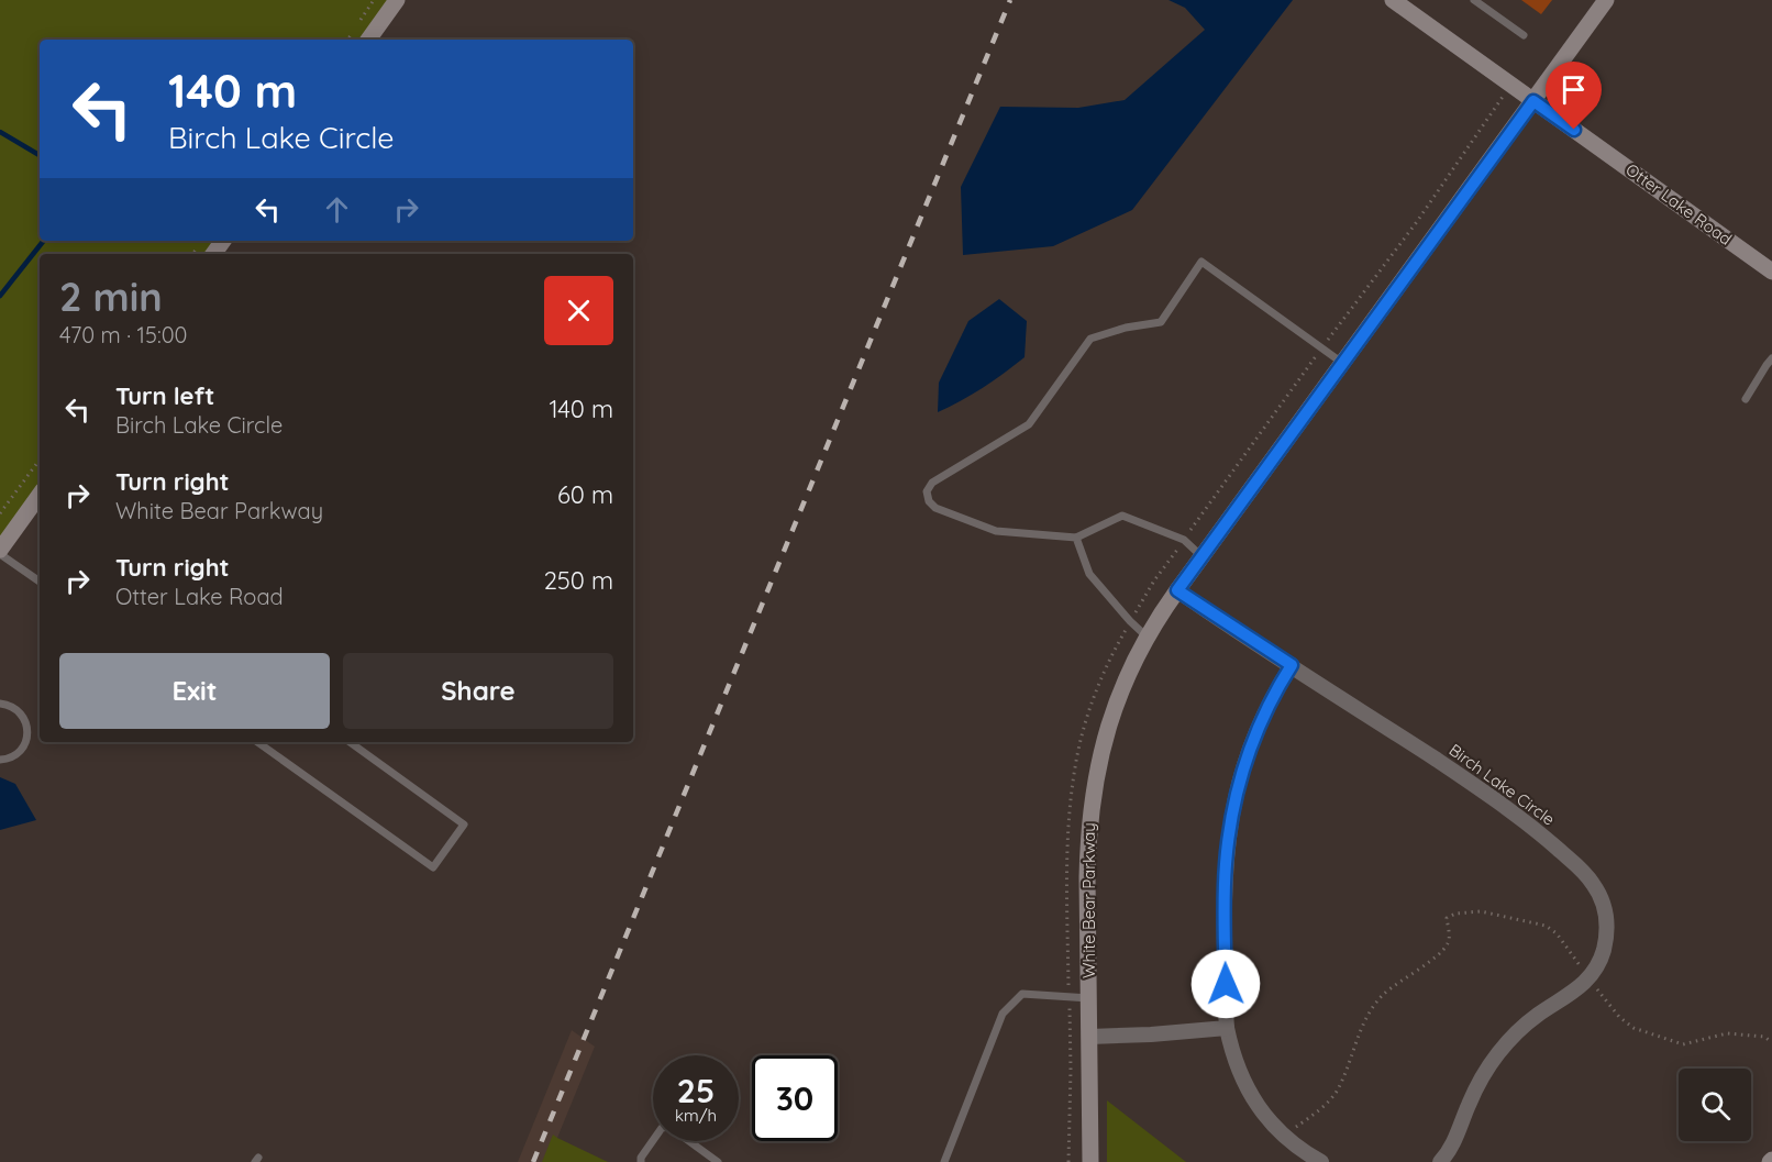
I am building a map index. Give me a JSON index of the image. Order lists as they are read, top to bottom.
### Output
{
  "streets": {
    "street": ["Otter Lake Road", "Birch Lake Circle", "White Bear Parkway"]
  },
  "crossings": [
    ["Otter Lake Road", "White Bear Parkway"],
    ["Birch Lake Circle", "White Bear Parkway"]
  ],
  "page": {
    "turn": ["140 m", "Birch Lake Circle"],
    "heading": ["2 min", "470 m · 15:00"],
    "list": [
      {
        "name": "Turn left",
        "note": "Birch Lake Circle",
        "value": "140 m"
      },
      {
        "name": "Turn right",
        "note": "White Bear Parkway",
        "value": "60 m"
      },
      {
        "name": "Turn right",
        "note": "Otter Lake Road",
        "value": "250 m"
      }
    ],
    "buttons": ["Exit", "Share"],
    "speed": "25 km/h",
    "limit": "30"
  }
}
